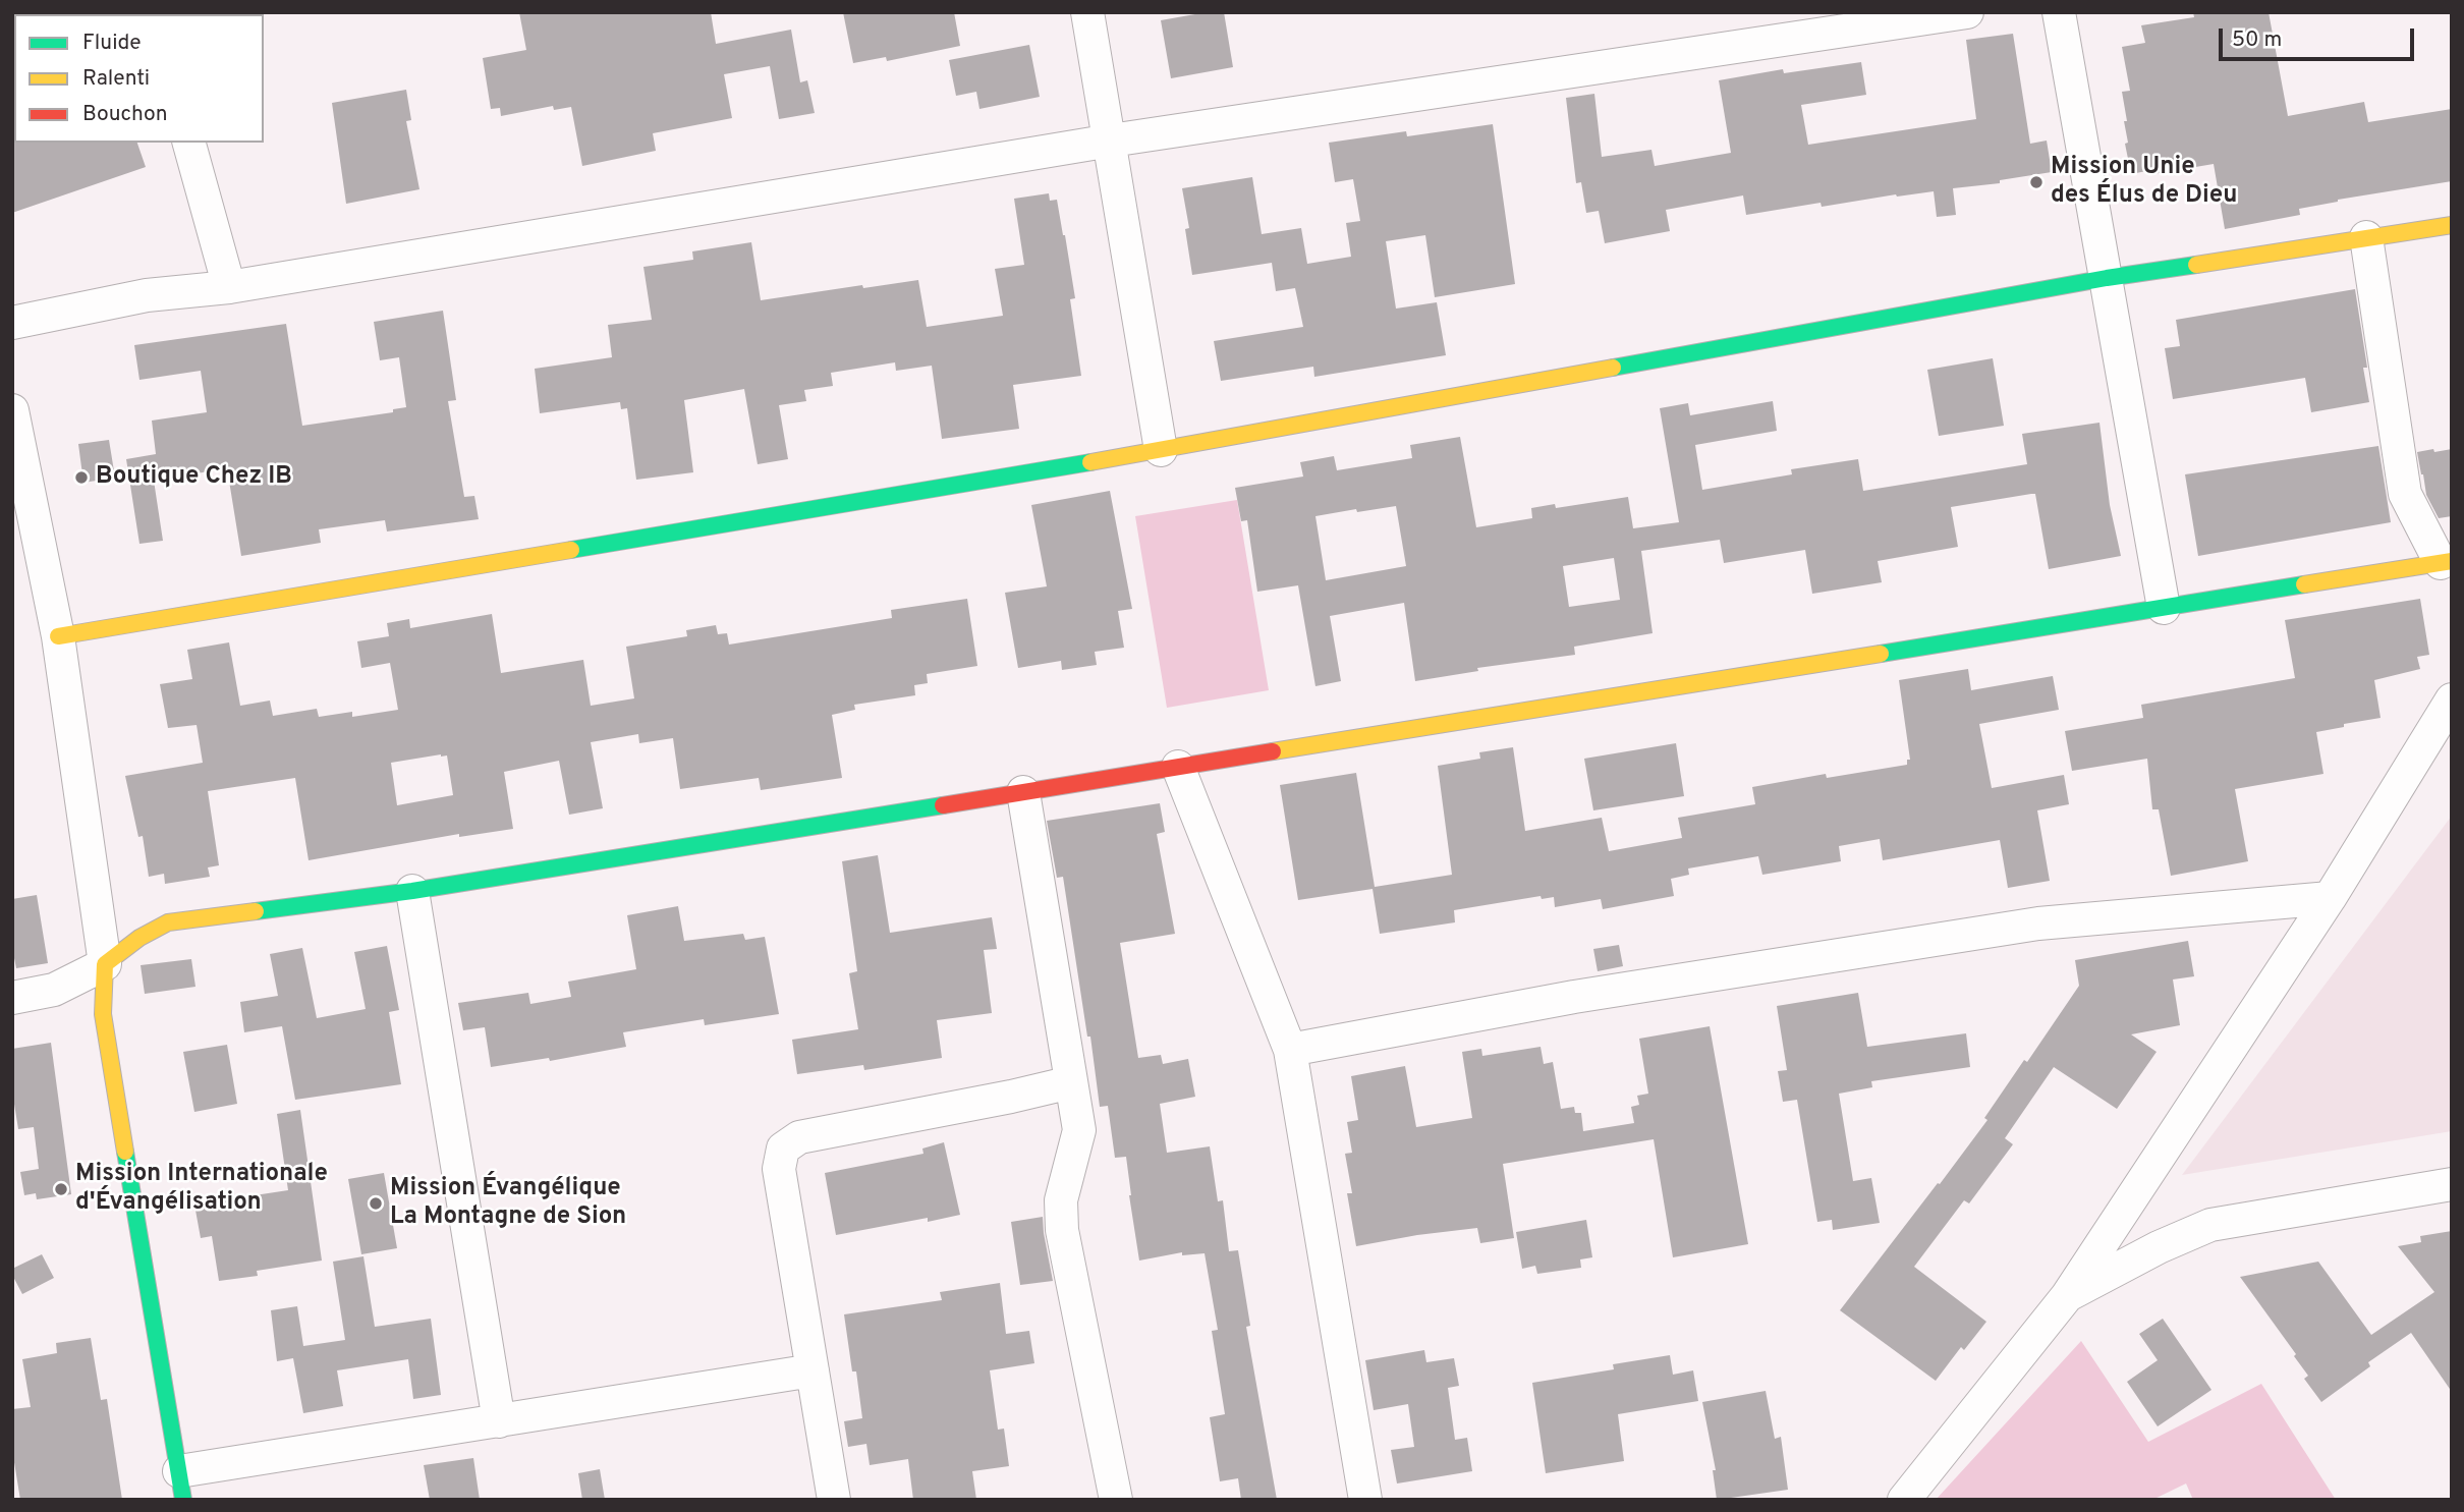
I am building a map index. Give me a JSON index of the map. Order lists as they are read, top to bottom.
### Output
{
  "places": [
    "Mission Unie des Élus de Dieu",
    "Boutique Chez IB",
    "Mission Internationale d'Évangélisation",
    "Mission Évangélique La Montagne de Sion"
  ],
  "legend": ["Fluide", "Ralenti", "Bouchon"],
  "scale_bar": "50 m"
}
